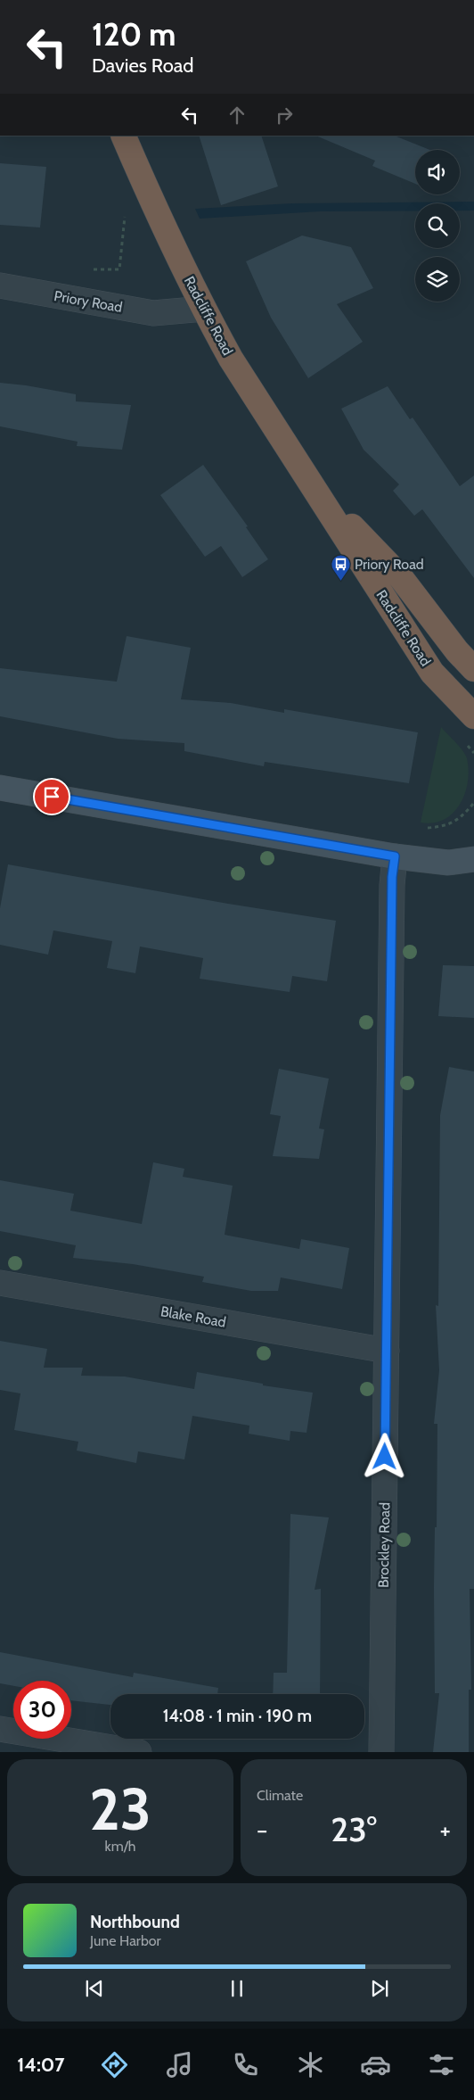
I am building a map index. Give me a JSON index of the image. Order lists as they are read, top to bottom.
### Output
{
  "streets": {
    "highway": ["Radcliffe Road"],
    "street": ["Priory Road", "Blake Road", "Brockley Road"]
  },
  "crossings": [
    ["Priory Road", "Radcliffe Road"],
    ["Blake Road", "Brockley Road"]
  ],
  "places": {
    "bus stop": ["Priory Road"]
  },
  "page": {
    "turn": ["120 m", "Davies Road"],
    "limit": "30",
    "trip": "14:08 · 1 min · 190 m",
    "tile": [
      ["23", "km/h"],
      "Climate"
    ],
    "heat": ["−", "23°", "+"],
    "song": ["Northbound", "June Harbor"],
    "tabs": "14:07"
  }
}
